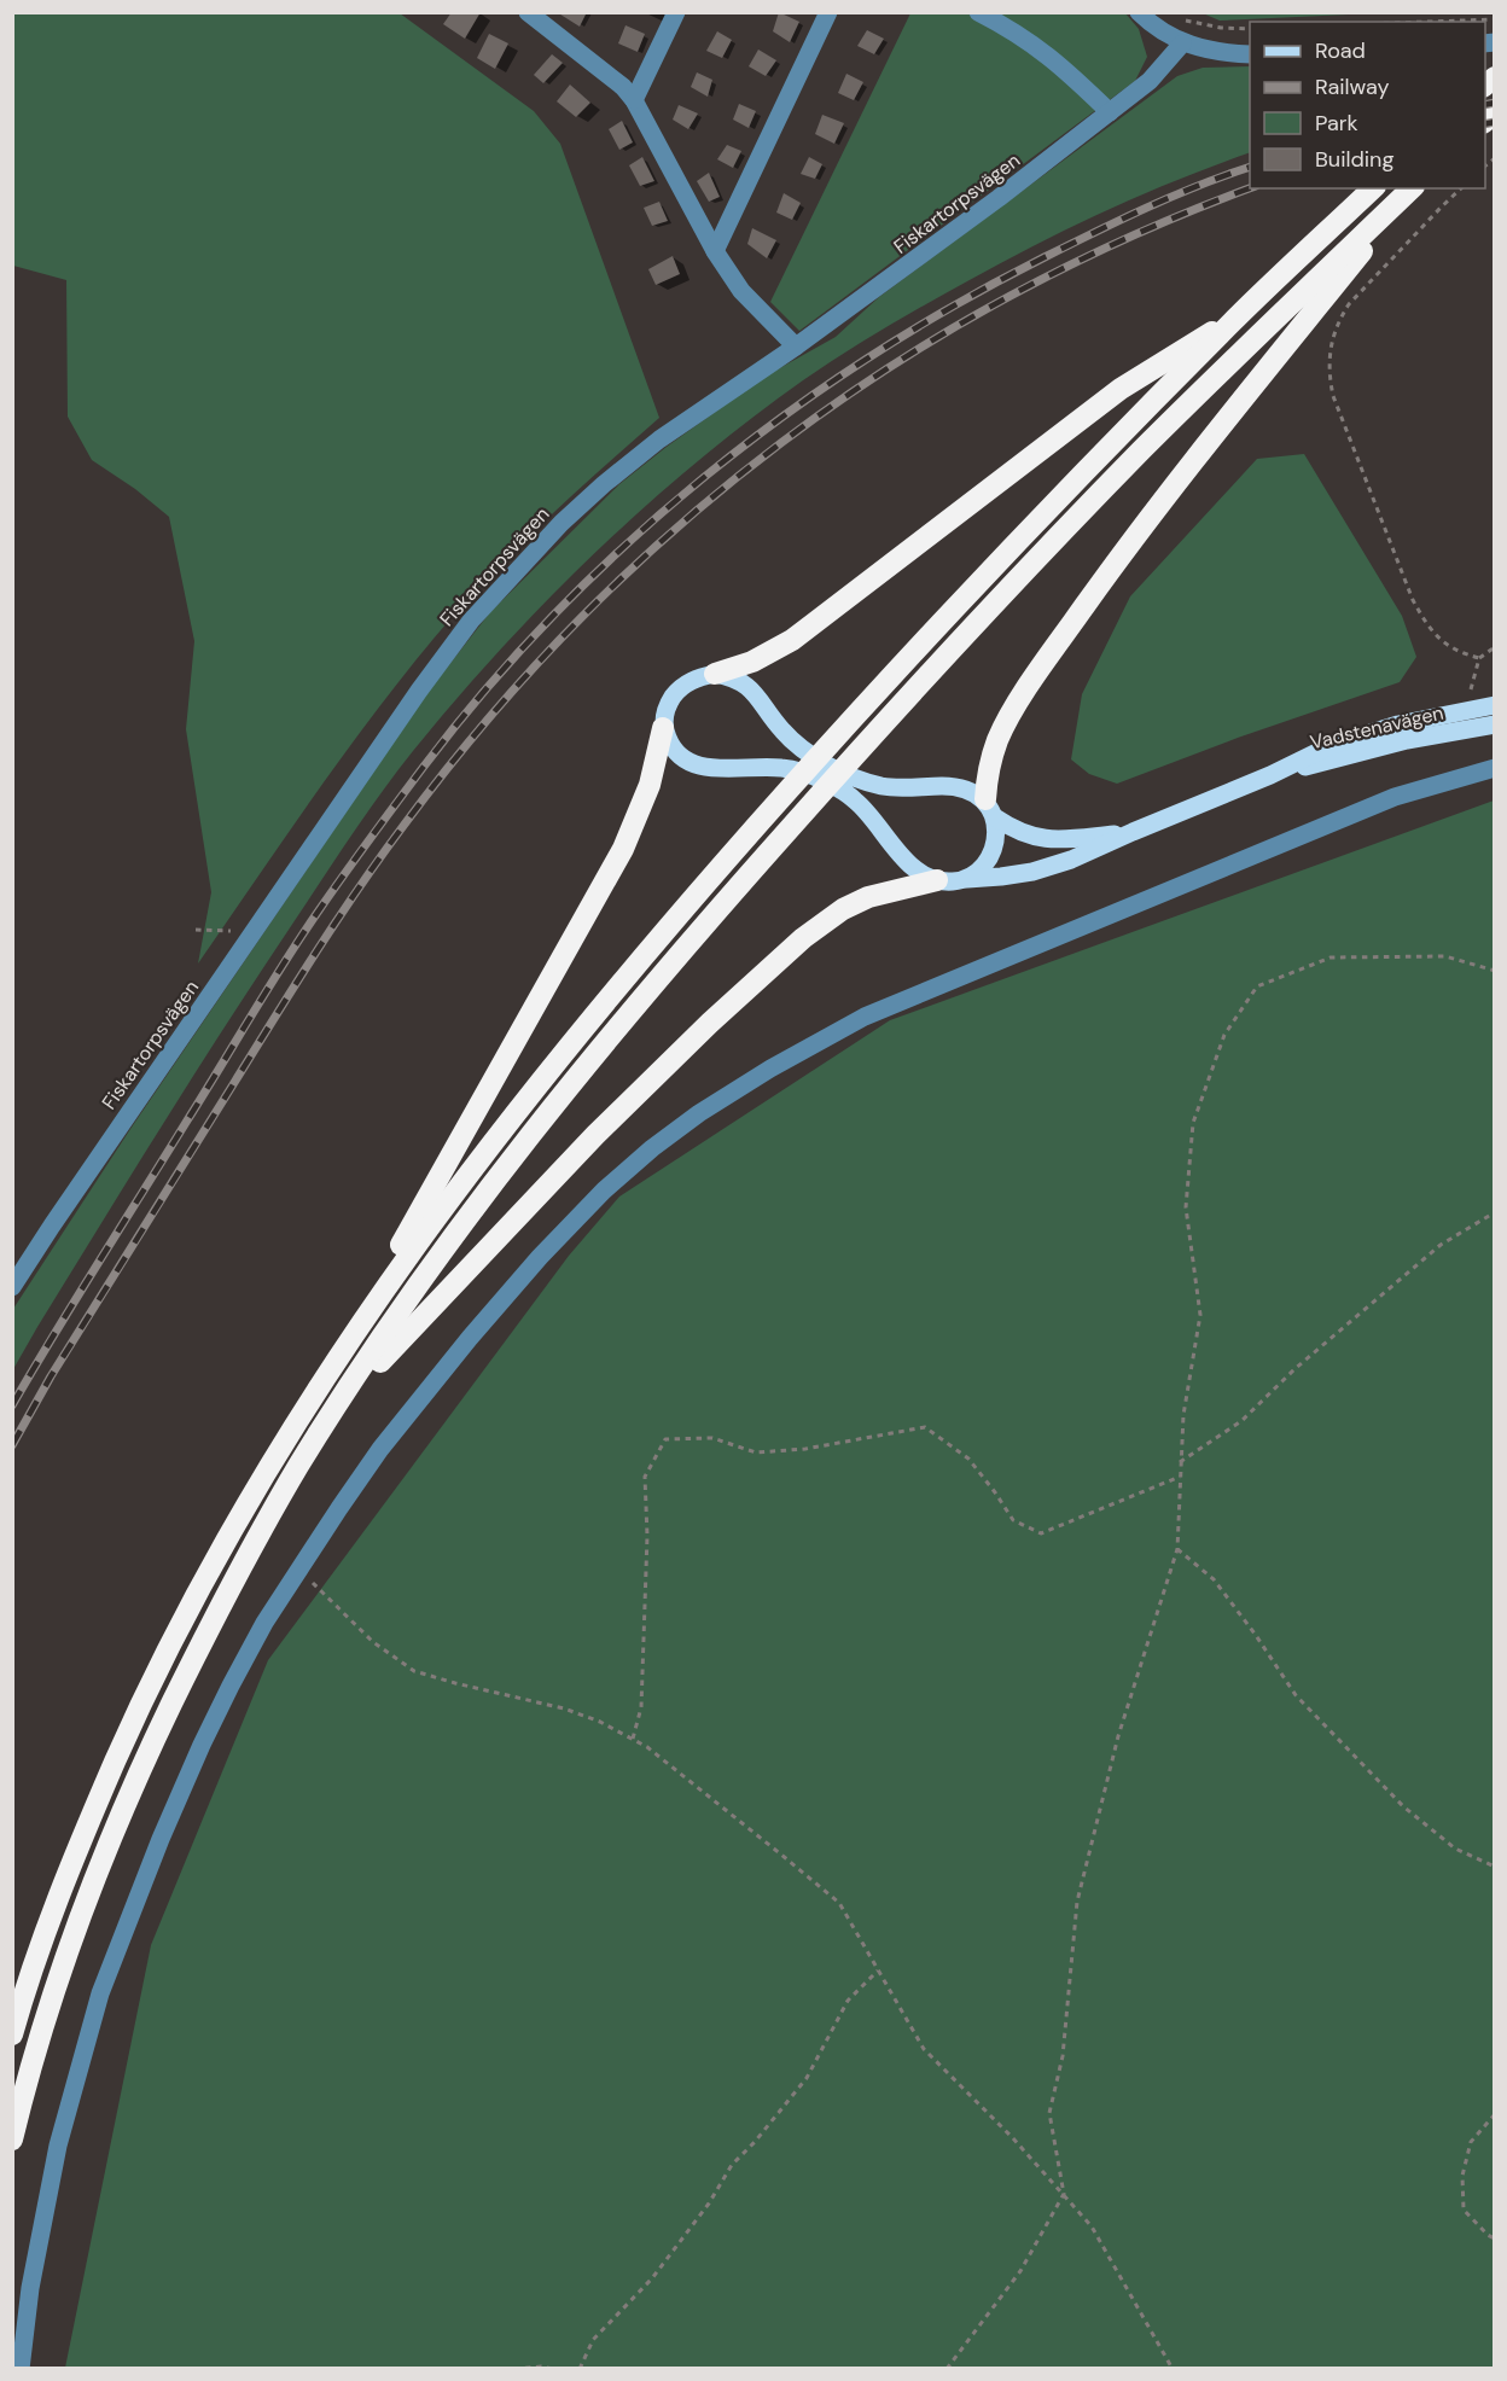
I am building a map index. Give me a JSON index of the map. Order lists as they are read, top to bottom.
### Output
{
  "streets": {
    "main road": ["Vadstenavägen"],
    "street": ["Fiskartorpsvägen"]
  },
  "legend": [
    "Road",
    "Railway",
    "Park",
    "Building"
  ]
}
